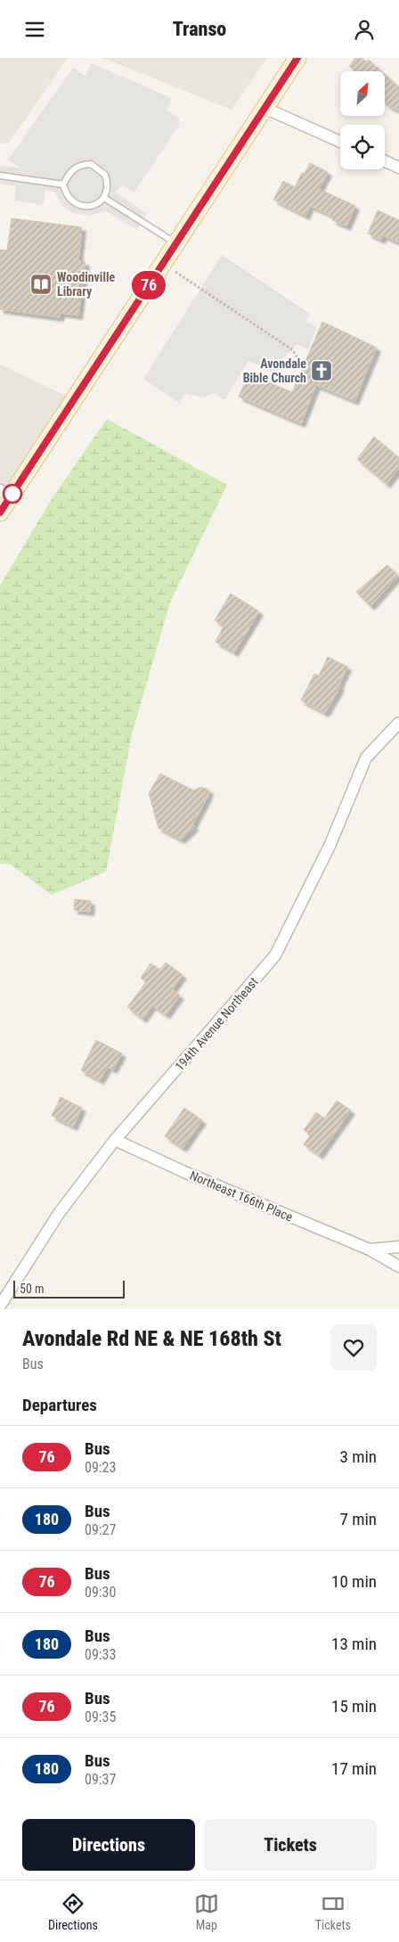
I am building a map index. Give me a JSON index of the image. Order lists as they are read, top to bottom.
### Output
{
  "streets": {
    "street": ["194th Avenue Northeast", "Northeast 166th Place"]
  },
  "crossings": [
    ["194th Avenue Northeast", "Northeast 166th Place"]
  ],
  "places": {
    "library": ["Woodinville Library"],
    "church": ["Avondale Bible Church"]
  },
  "lines": ["bus line 76"],
  "scale_bar": "50 m",
  "north": "top right",
  "page": {
    "header": "Transo",
    "on_map": "76",
    "scale": "50 m",
    "heading": [
      ["Avondale Rd NE & NE 168th St", "Bus"],
      "Departures"
    ],
    "list": [
      {
        "mark": "76",
        "name": "Bus",
        "note": "09:23",
        "value": "3 min"
      },
      {
        "mark": "180",
        "name": "Bus",
        "note": "09:27",
        "value": "7 min"
      },
      {
        "mark": "76",
        "name": "Bus",
        "note": "09:30",
        "value": "10 min"
      },
      {
        "mark": "180",
        "name": "Bus",
        "note": "09:33",
        "value": "13 min"
      },
      {
        "mark": "76",
        "name": "Bus",
        "note": "09:35",
        "value": "15 min"
      },
      {
        "mark": "180",
        "name": "Bus",
        "note": "09:37",
        "value": "17 min"
      }
    ],
    "buttons": ["Directions", "Tickets"],
    "tabs": ["Directions", "Map", "Tickets"]
  }
}
